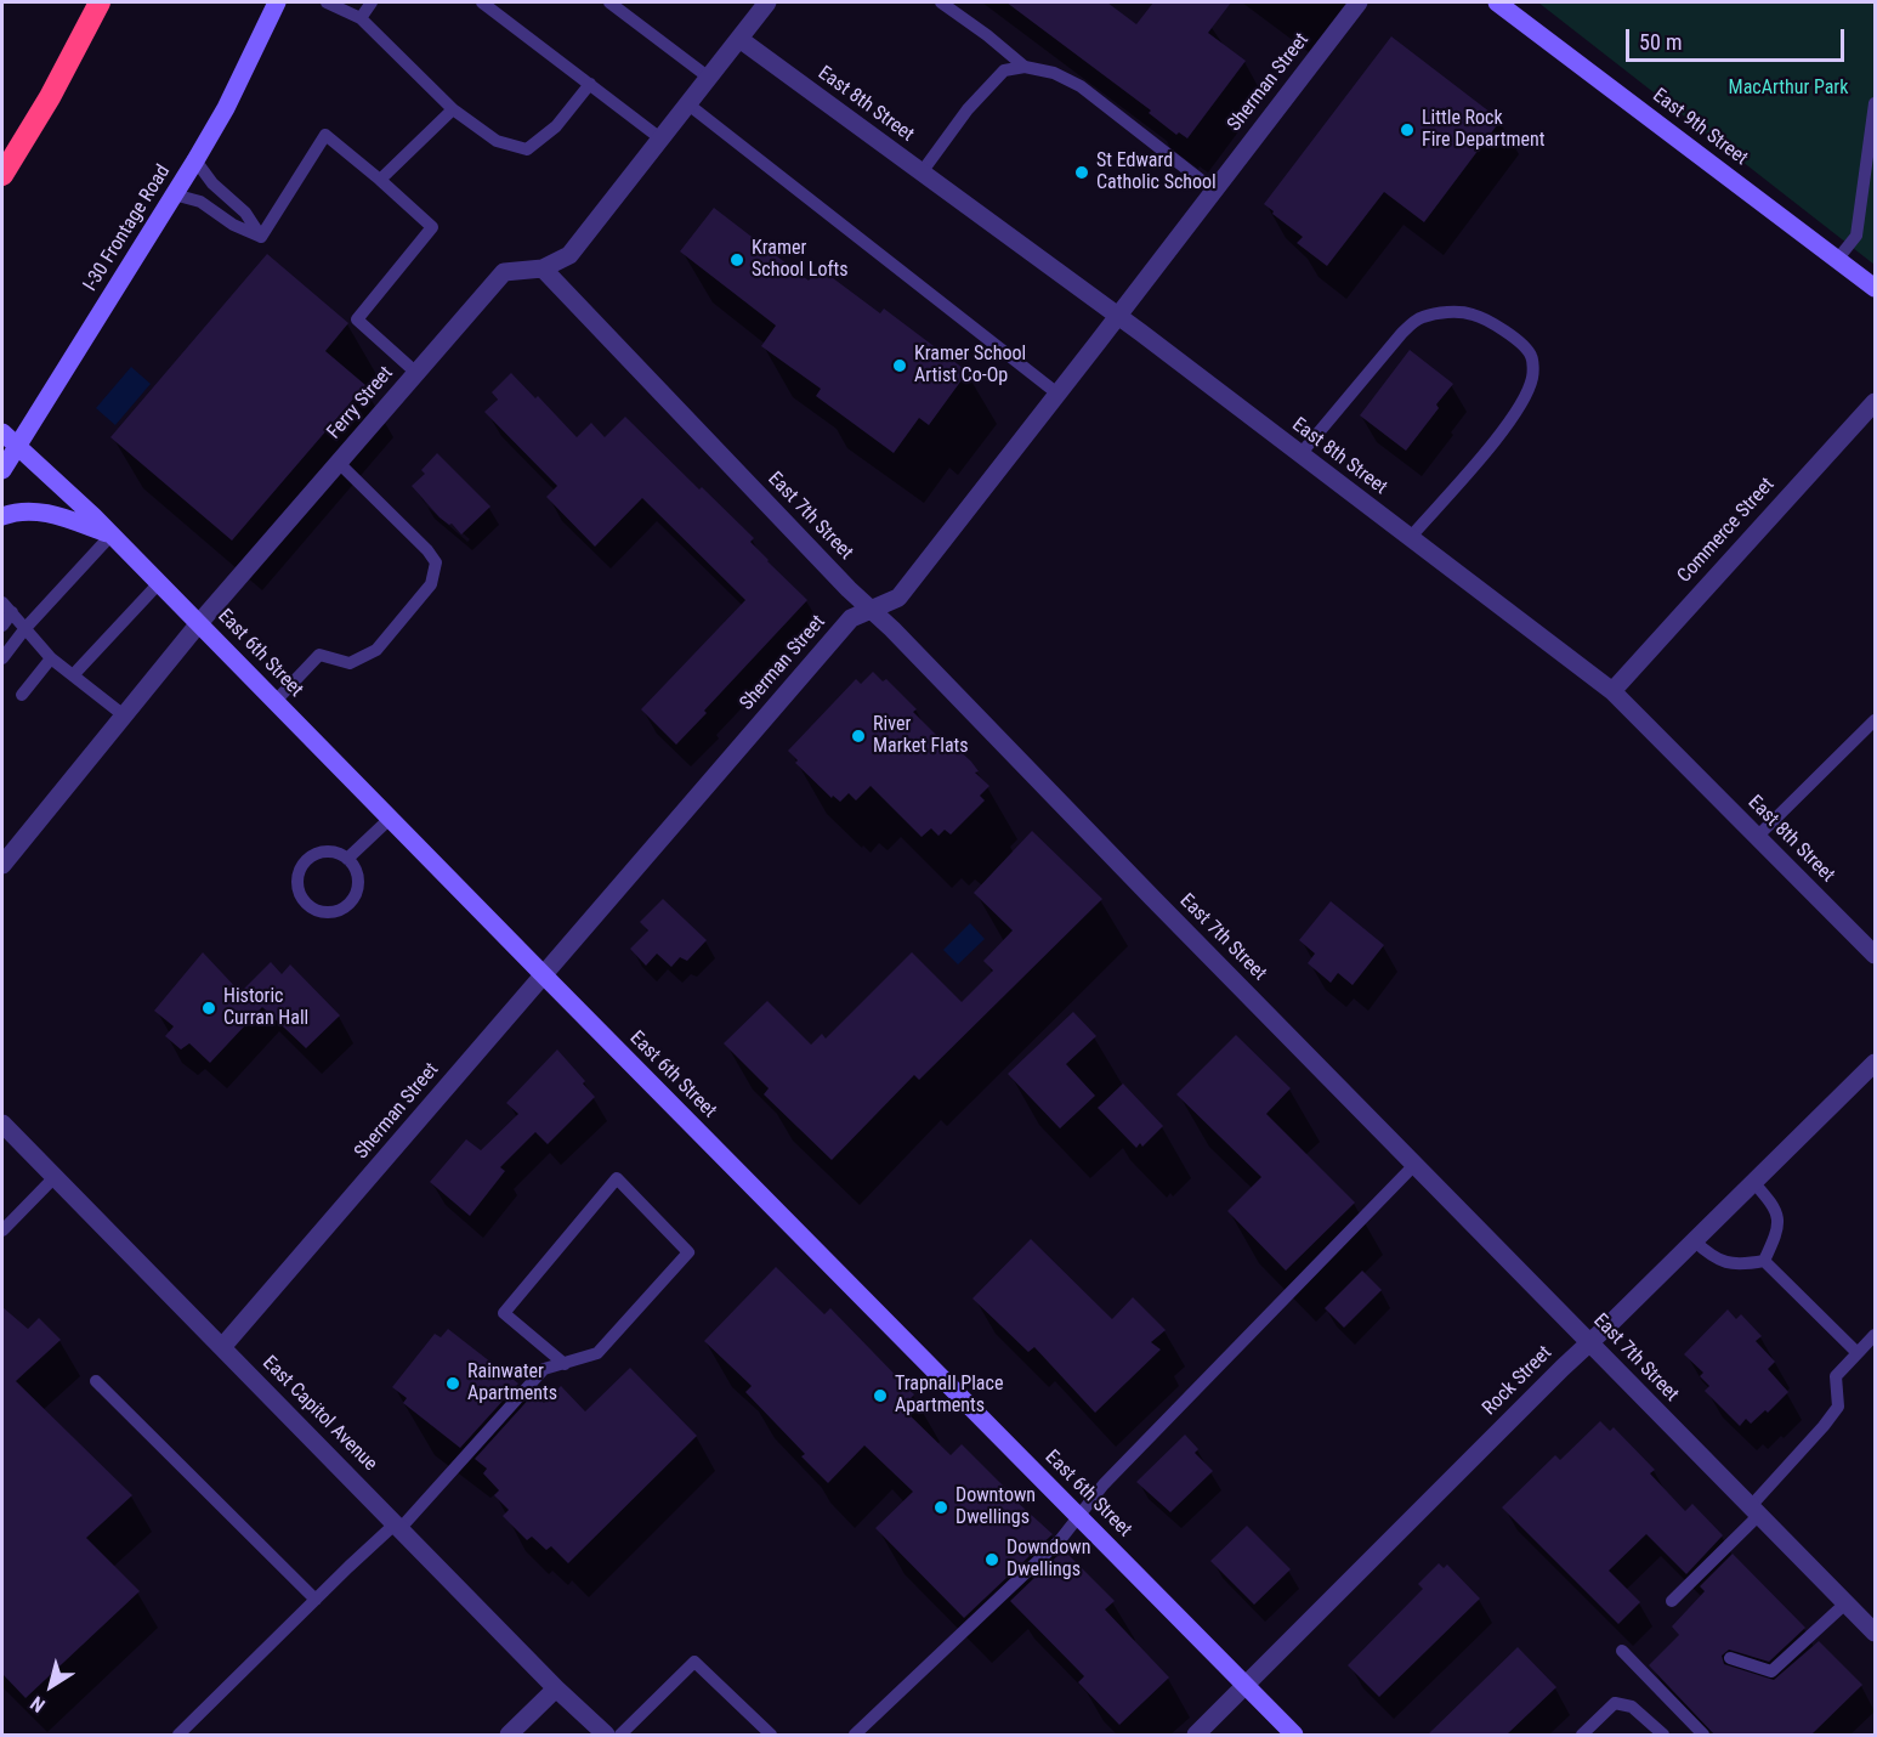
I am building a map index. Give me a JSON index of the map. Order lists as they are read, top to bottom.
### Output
{
  "streets": {
    "street": [
      "Sherman Street",
      "East 8th Street",
      "East 9th Street",
      "I-30 Frontage Road",
      "Ferry Street",
      "East 7th Street",
      "Commerce Street",
      "East 6th Street",
      "Rock Street",
      "East Capitol Avenue"
    ]
  },
  "crossings": [
    ["Sherman Street", "East 8th Street"],
    ["Sherman Street", "East 7th Street"],
    ["Sherman Street", "East 6th Street"],
    ["Sherman Street", "East Capitol Avenue"],
    ["East 8th Street", "Ferry Street"],
    ["East 8th Street", "Commerce Street"],
    ["I-30 Frontage Road", "East 6th Street"],
    ["Ferry Street", "East 7th Street"],
    ["Ferry Street", "East 6th Street"],
    ["East 7th Street", "Rock Street"],
    ["East 6th Street", "Rock Street"]
  ],
  "parks": ["MacArthur Park"],
  "places": [
    "Little Rock Fire Department",
    "St Edward Catholic School",
    "Kramer School Lofts",
    "Kramer School Artist Co-Op",
    "River Market Flats",
    "Historic Curran Hall",
    "Rainwater Apartments",
    "Trapnall Place Apartments",
    "Downtown Dwellings",
    "Downdown Dwellings"
  ],
  "scale_bar": "50 m",
  "north": "bottom left"
}
